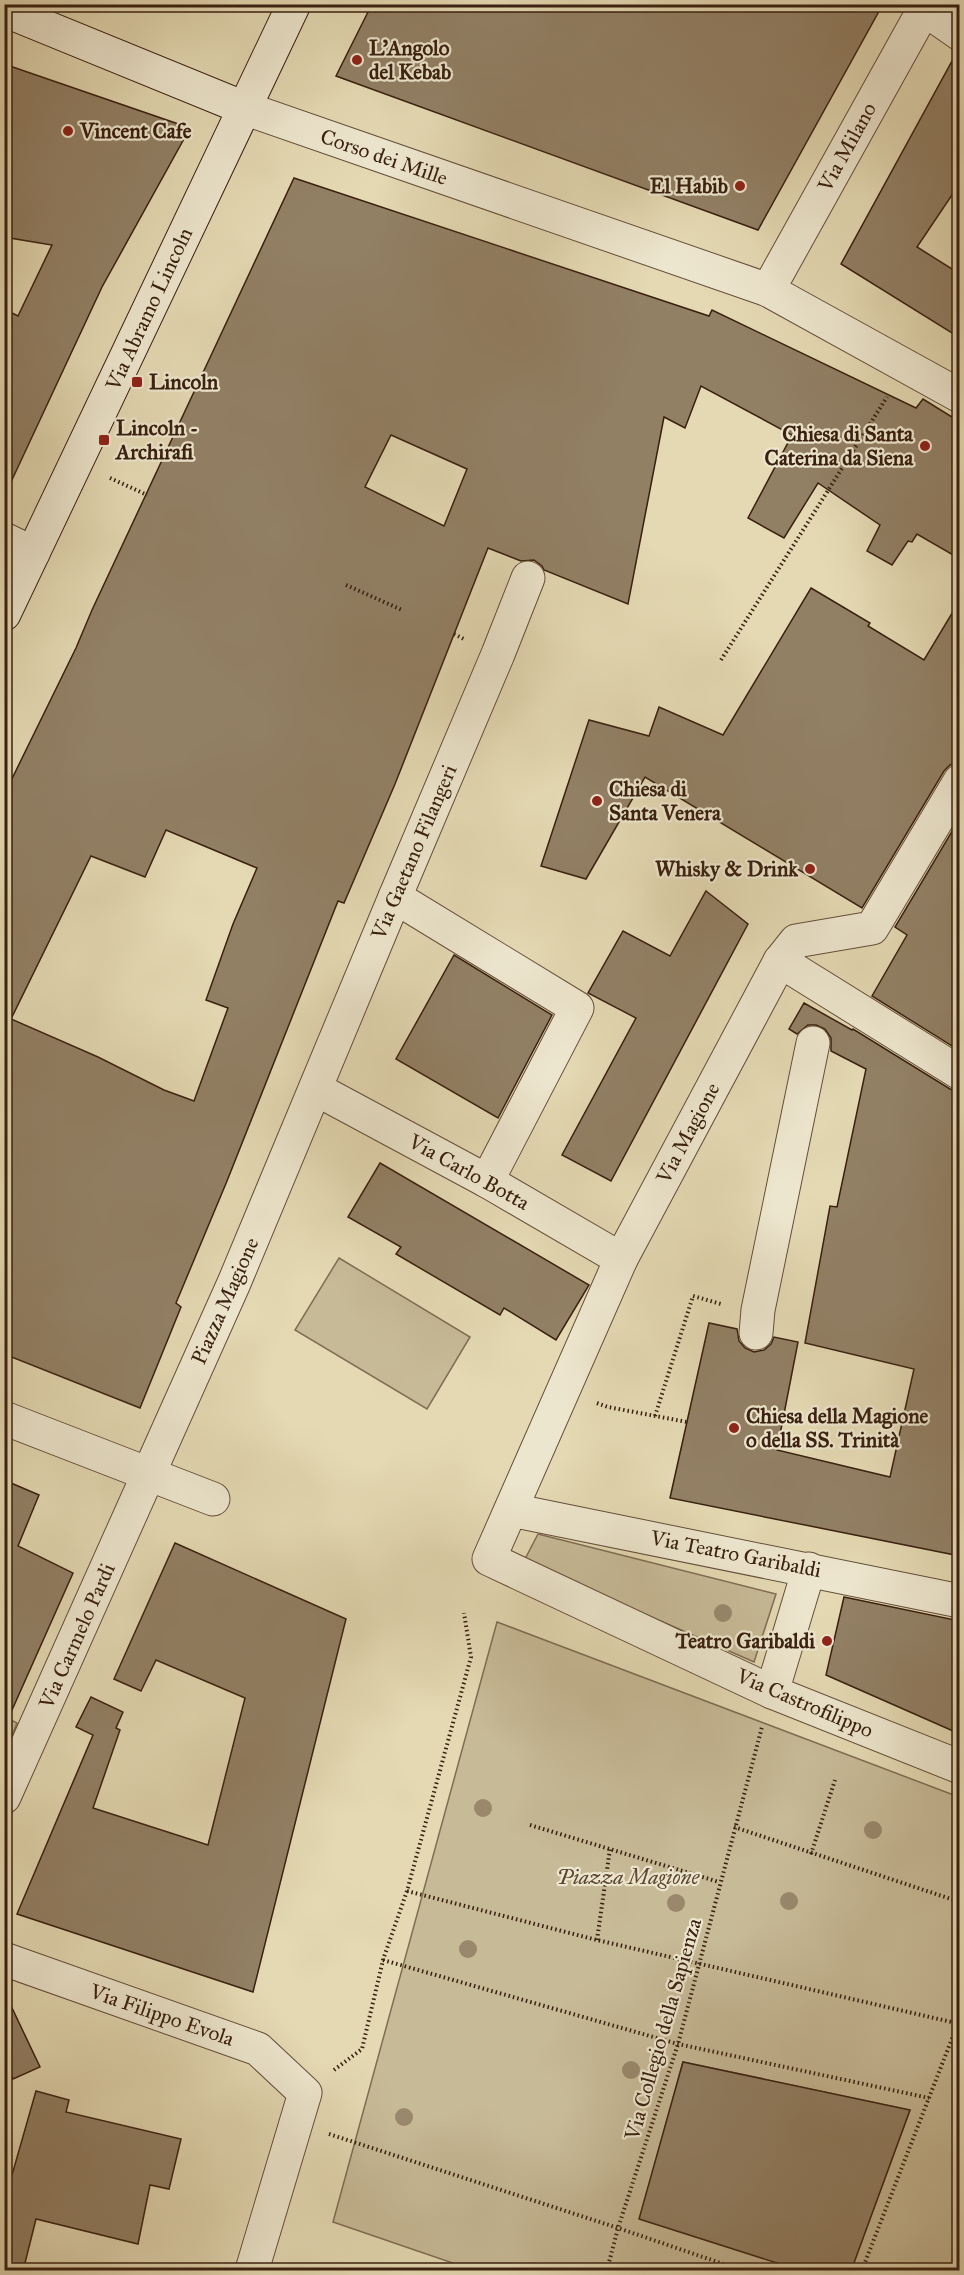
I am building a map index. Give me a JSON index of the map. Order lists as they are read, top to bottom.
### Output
{
  "streets": {
    "street": [
      "Via Milano",
      "Corso dei Mille",
      "Via Abramo Lincoln",
      "Via Gaetano Filangeri",
      "Via Magione",
      "Via Carlo Botta",
      "Piazza Magione",
      "Via Teatro Garibaldi",
      "Via Carmelo Pardi",
      "Via Castrofilippo",
      "Via Filippo Evola"
    ],
    "path": ["Via Collegio della Sapienza"]
  },
  "crossings": [
    ["Via Milano", "Corso dei Mille"],
    ["Corso dei Mille", "Via Abramo Lincoln"],
    ["Via Gaetano Filangeri", "Via Carlo Botta"],
    ["Via Gaetano Filangeri", "Piazza Magione"],
    ["Via Magione", "Via Carlo Botta"],
    ["Via Magione", "Via Teatro Garibaldi"],
    ["Via Magione", "Via Castrofilippo"],
    ["Piazza Magione", "Via Carmelo Pardi"],
    ["Via Castrofilippo", "Via Collegio della Sapienza"]
  ],
  "parks": ["Piazza Magione"],
  "places": {
    "other": [
      "L'Angolo del Kebab",
      "Vincent Cafe",
      "El Habib",
      "Chiesa di Santa Caterina da Siena",
      "Chiesa di Santa Venera",
      "Whisky & Drink",
      "Chiesa della Magione o della SS. Trinità",
      "Teatro Garibaldi"
    ],
    "transit": ["Lincoln", "Lincoln - Archirafi"]
  }
}
